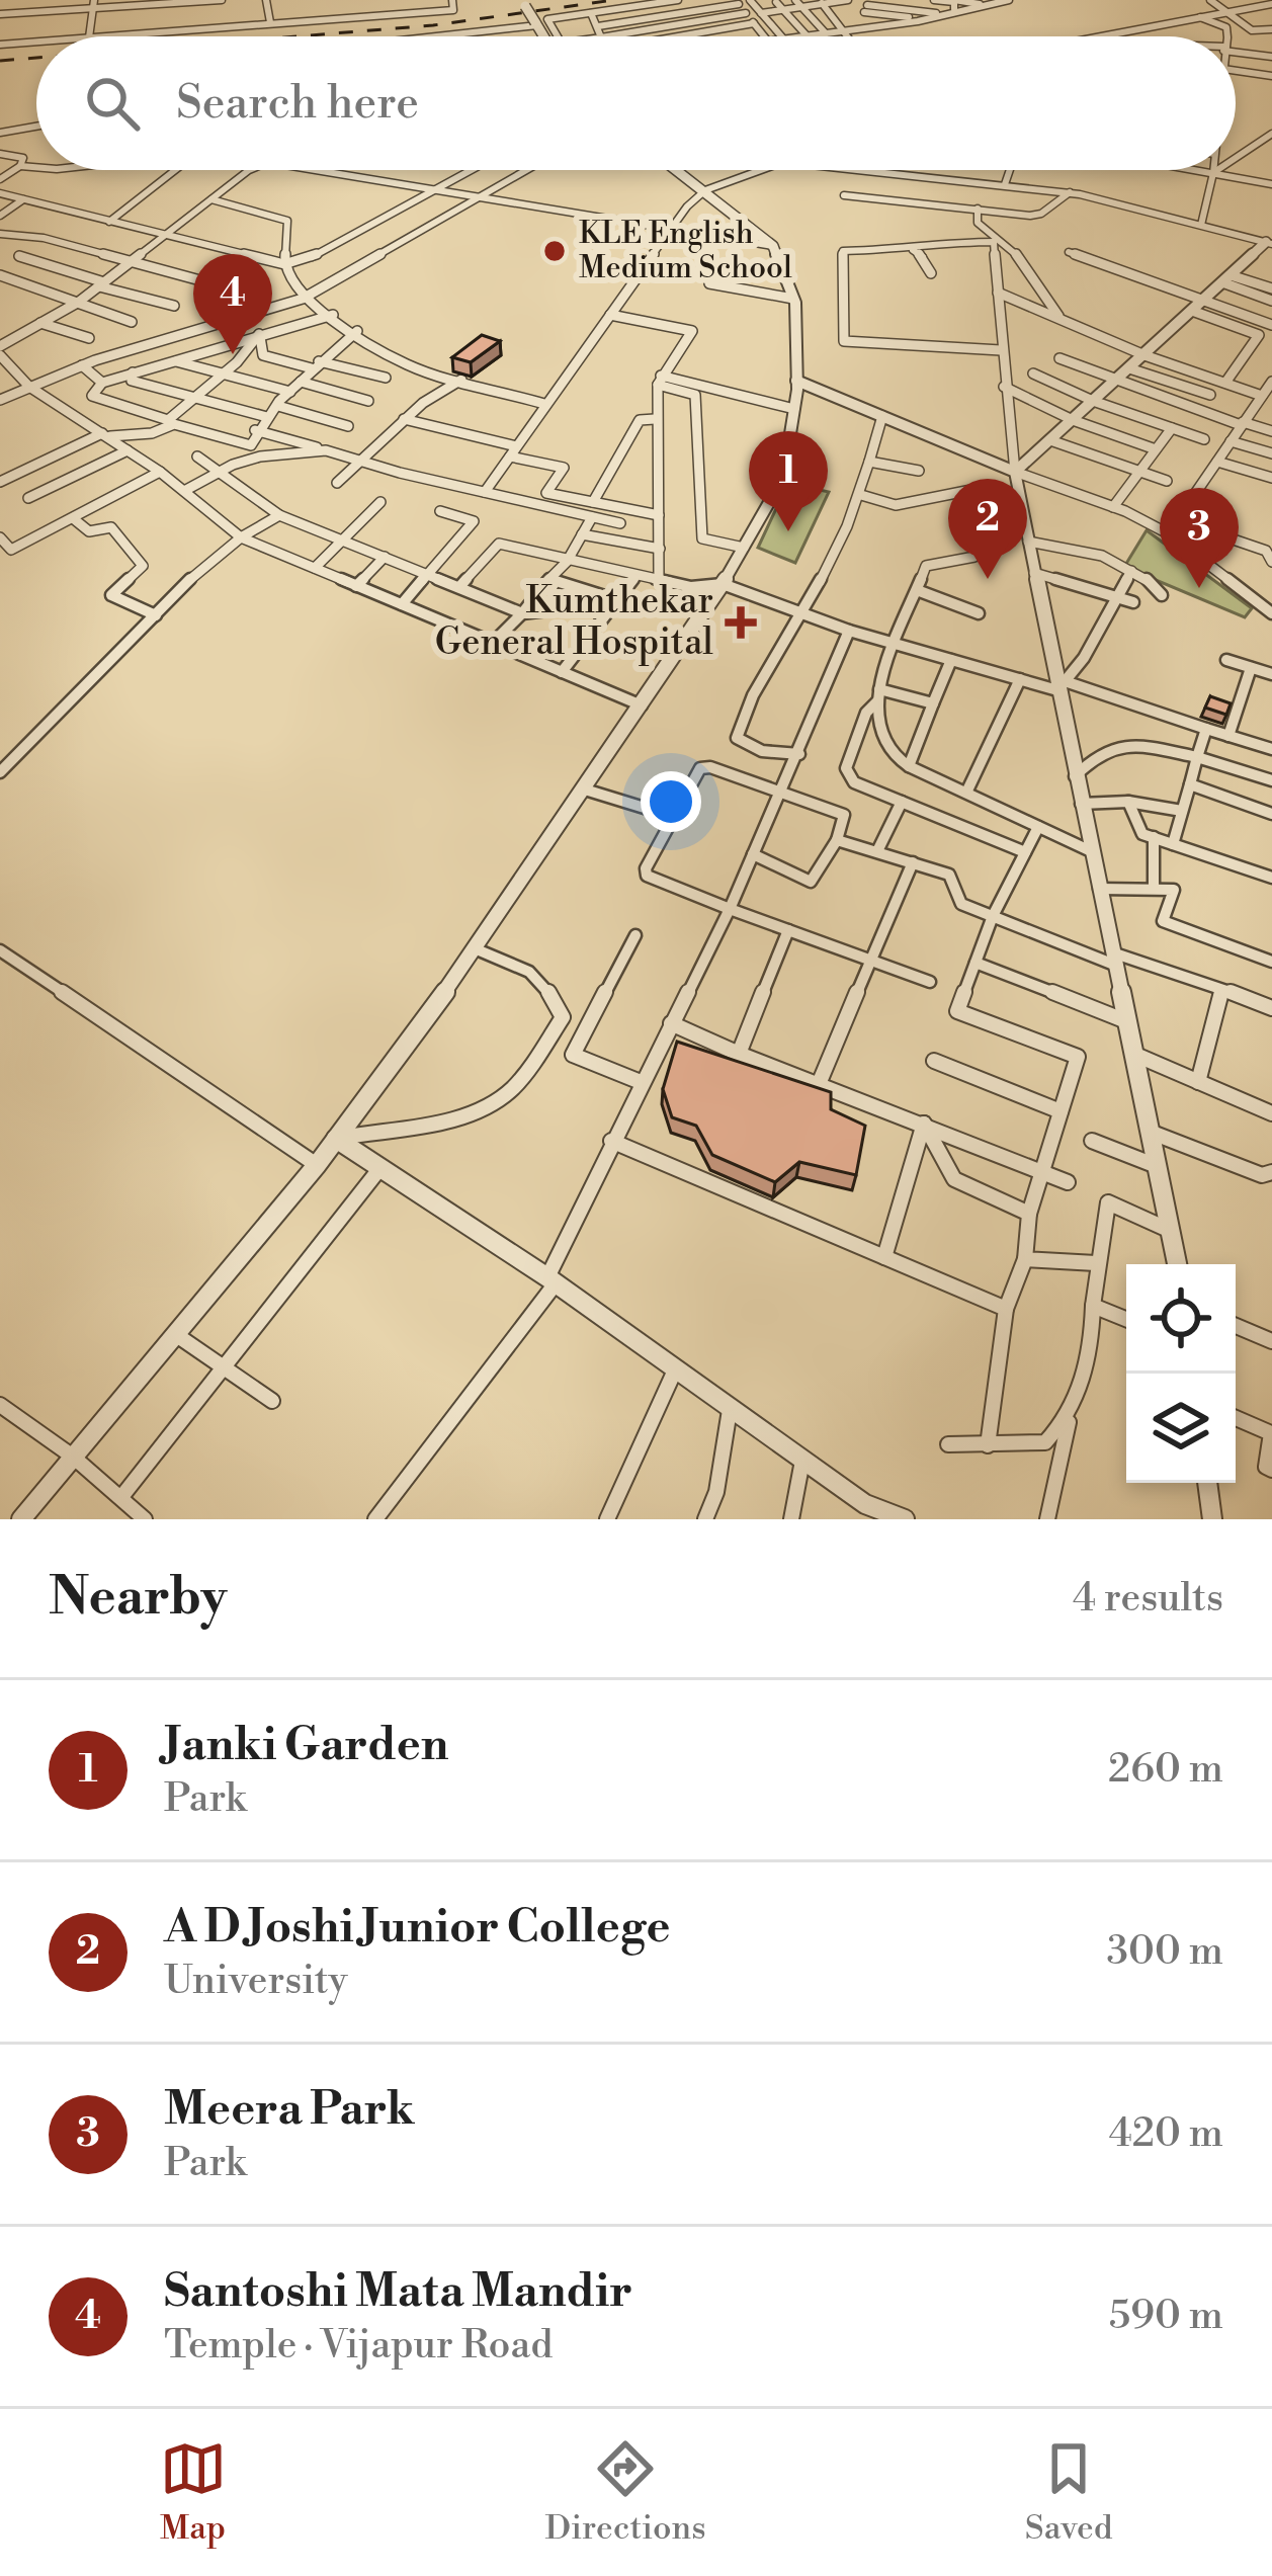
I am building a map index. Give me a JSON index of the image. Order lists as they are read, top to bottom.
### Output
{
  "places": {
    "other": ["KLE English Medium School"],
    "health": ["Kumthekar General Hospital"]
  },
  "page": {
    "search": "Search here",
    "pins": [
      "4",
      "1",
      "2",
      "3"
    ],
    "heading": ["Nearby", "4 results"],
    "list": [
      {
        "mark": "1",
        "name": "Janki Garden",
        "note": "Park",
        "value": "260 m"
      },
      {
        "mark": "2",
        "name": "A D Joshi Junior College",
        "note": "University",
        "value": "300 m"
      },
      {
        "mark": "3",
        "name": "Meera Park",
        "note": "Park",
        "value": "420 m"
      },
      {
        "mark": "4",
        "name": "Santoshi Mata Mandir",
        "note": "Temple · Vijapur Road",
        "value": "590 m"
      }
    ],
    "nav": ["Map", "Directions", "Saved"]
  }
}
